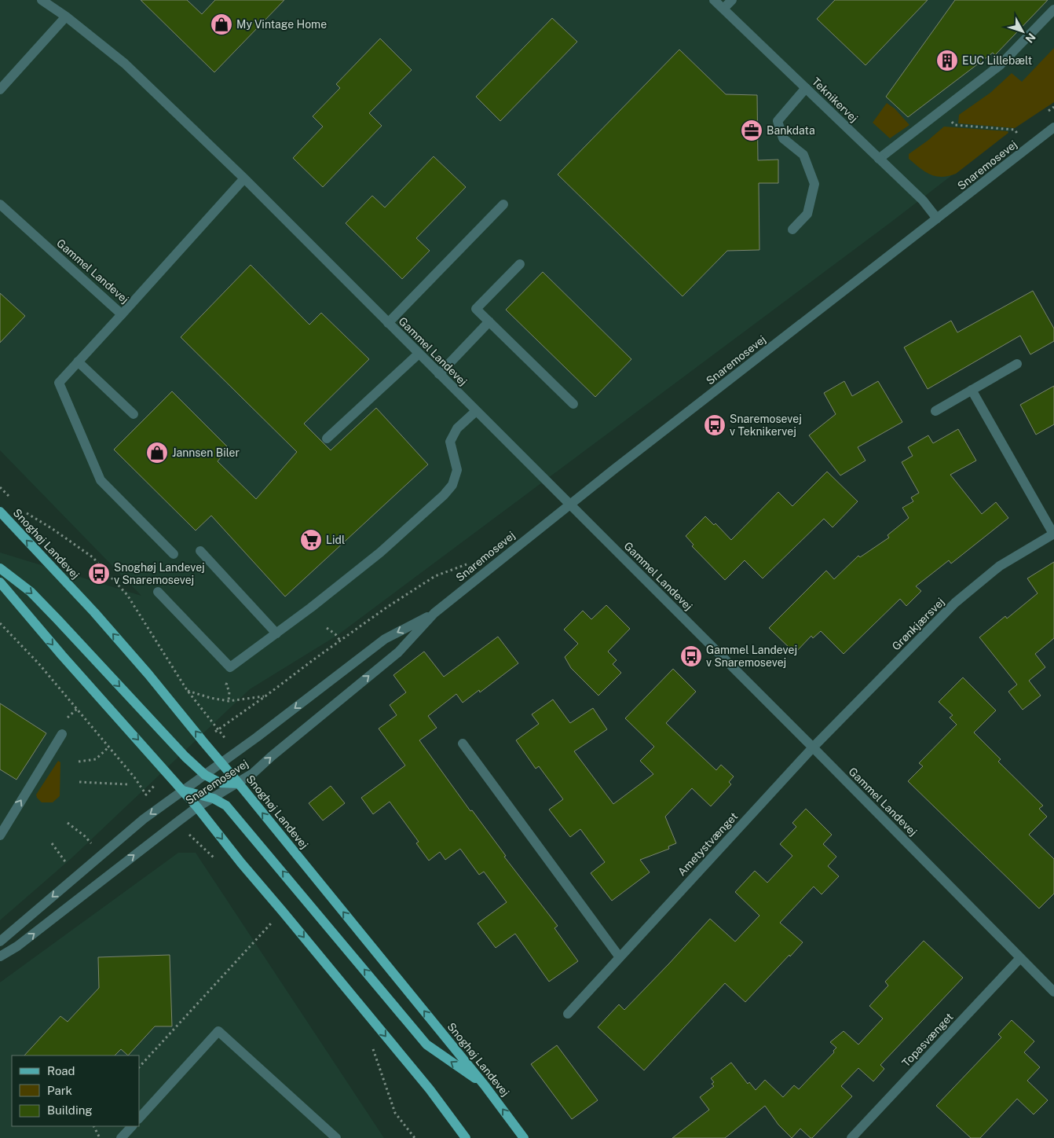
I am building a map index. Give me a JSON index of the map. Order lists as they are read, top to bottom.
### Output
{
  "streets": {
    "main road": ["Snoghøj Landevej"],
    "street": [
      "Teknikervej",
      "Snaremosevej",
      "Gammel Landevej",
      "Grønkjærsvej",
      "Ametystvænget",
      "Topasvænget"
    ]
  },
  "crossings": [
    ["Teknikervej", "Snaremosevej"],
    ["Snaremosevej", "Gammel Landevej"],
    ["Snaremosevej", "Snoghøj Landevej"],
    ["Gammel Landevej", "Grønkjærsvej"],
    ["Gammel Landevej", "Ametystvænget"],
    ["Gammel Landevej", "Topasvænget"],
    ["Grønkjærsvej", "Ametystvænget"]
  ],
  "places": {
    "shop": ["My Vintage Home", "Jannsen Biler"],
    "building": ["EUC Lillebælt"],
    "office": ["Bankdata"],
    "bus stop": ["Snaremosevej v Teknikervej", "Snoghøj Landevej v Snaremosevej", "Gammel Landevej v Snaremosevej"],
    "supermarket": ["Lidl"]
  },
  "legend": ["Road", "Park", "Building"],
  "north": "bottom right"
}
